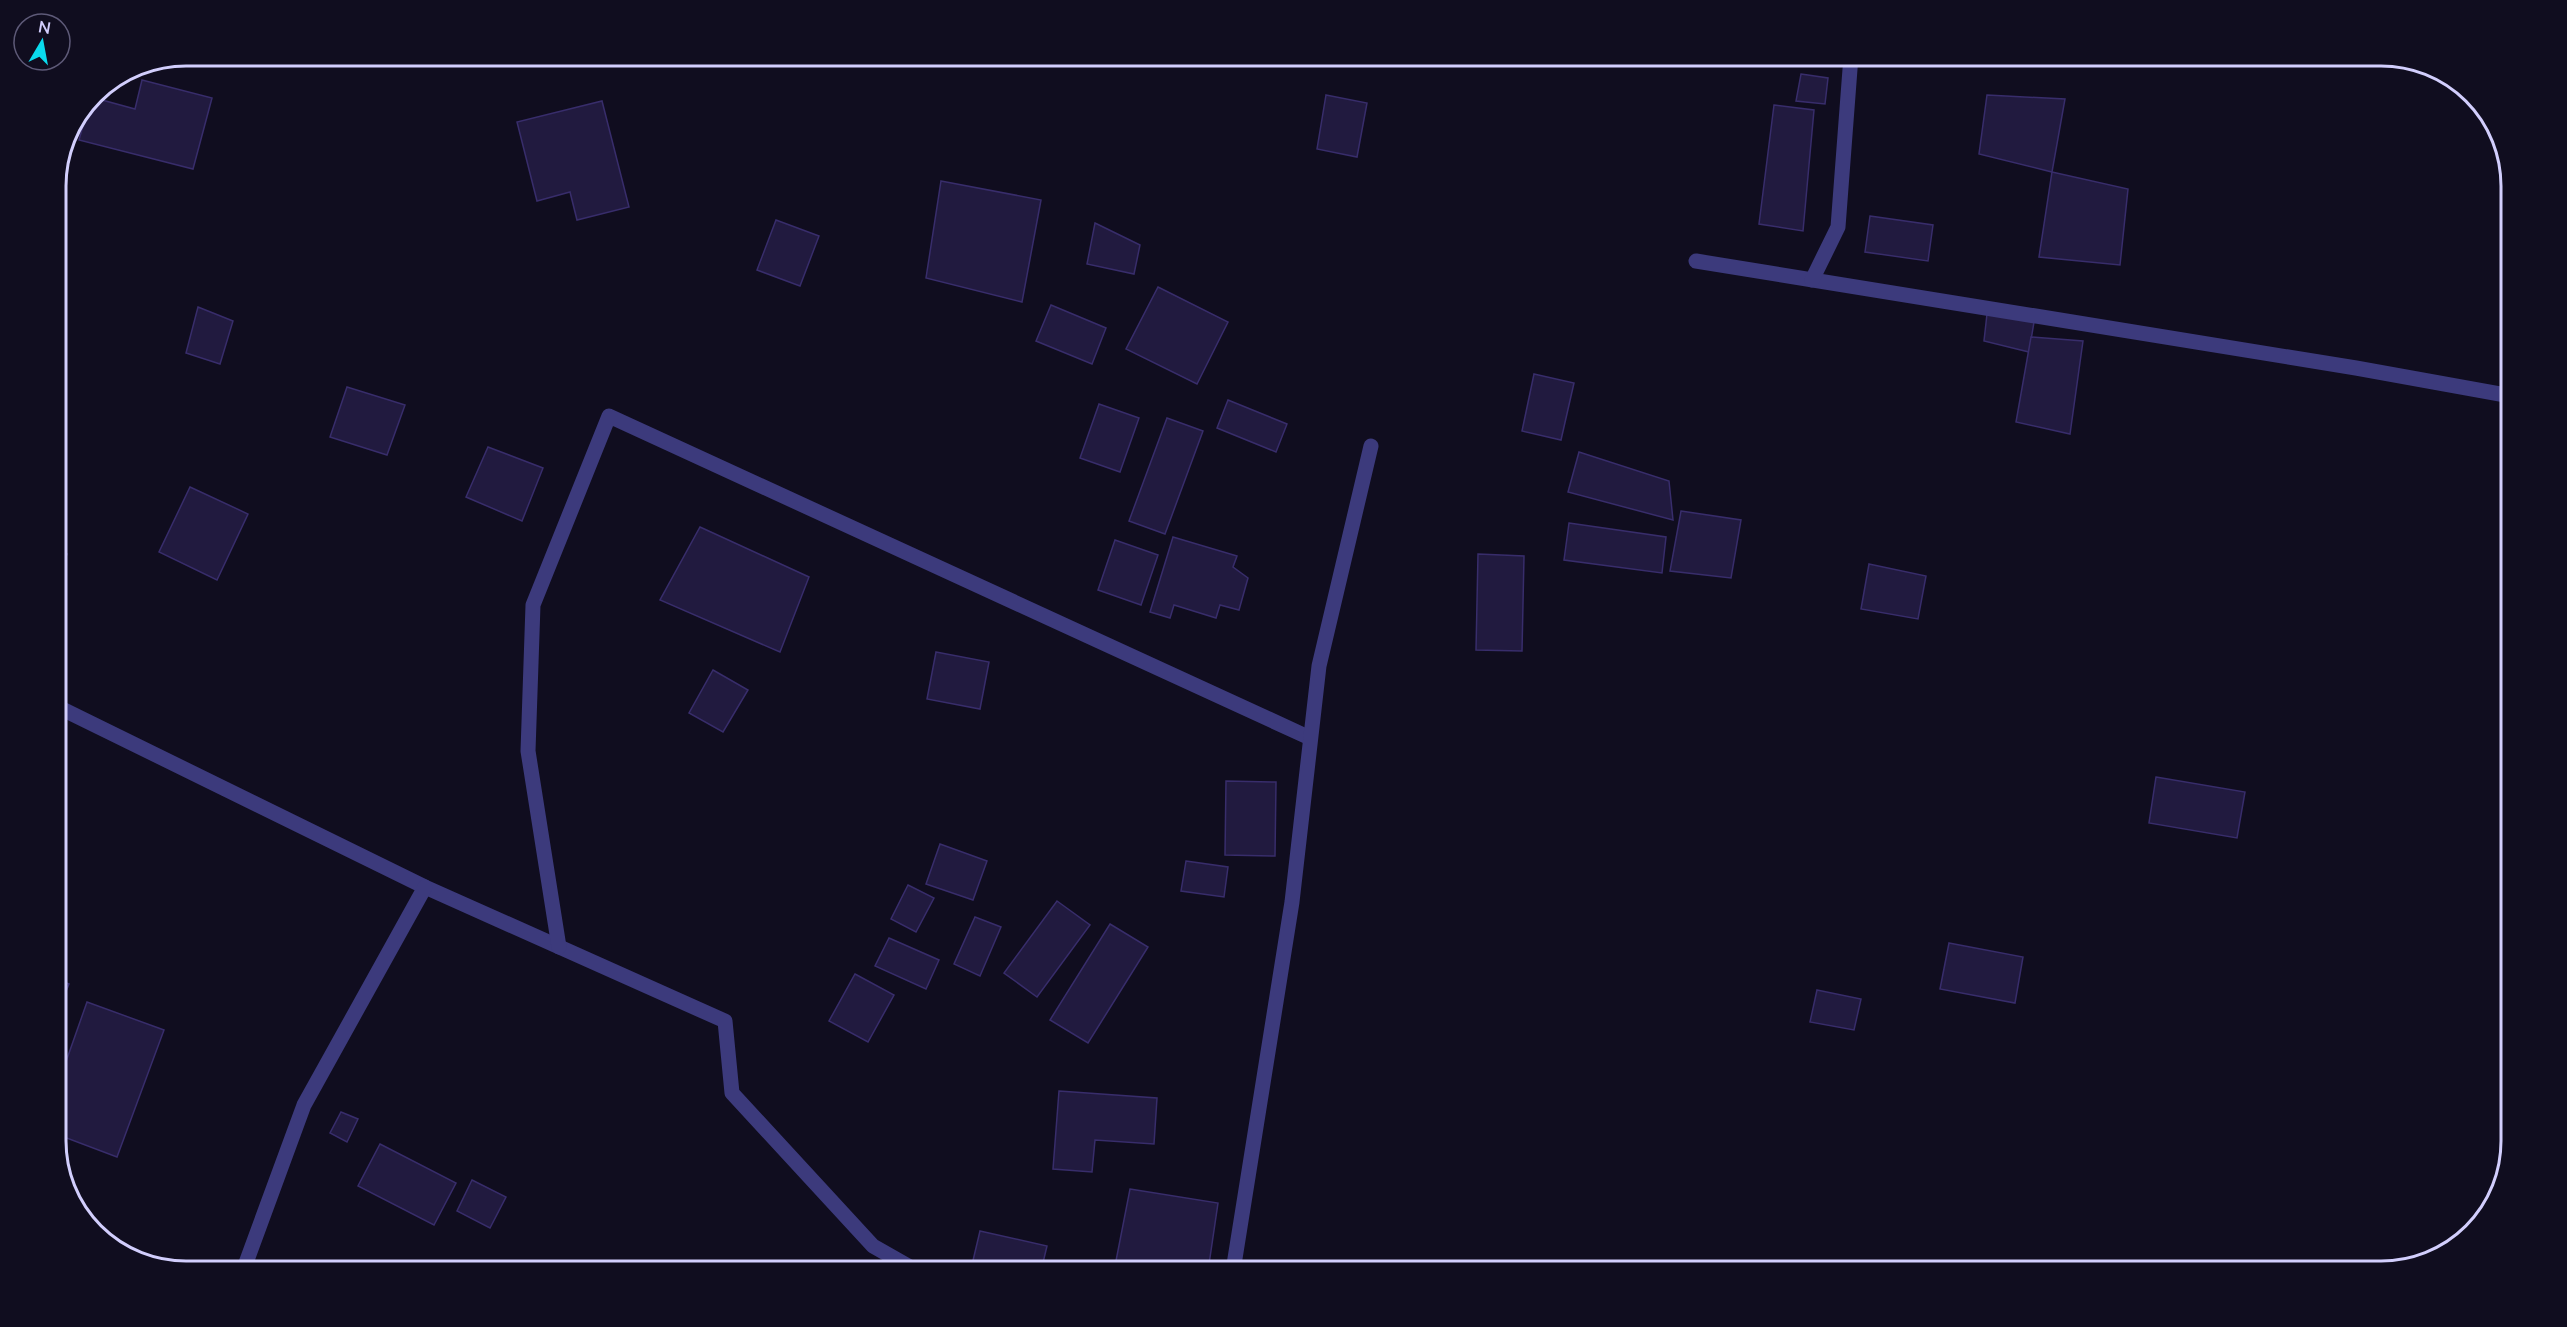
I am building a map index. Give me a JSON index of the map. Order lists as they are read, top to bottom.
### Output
{
  "north": "top"
}
